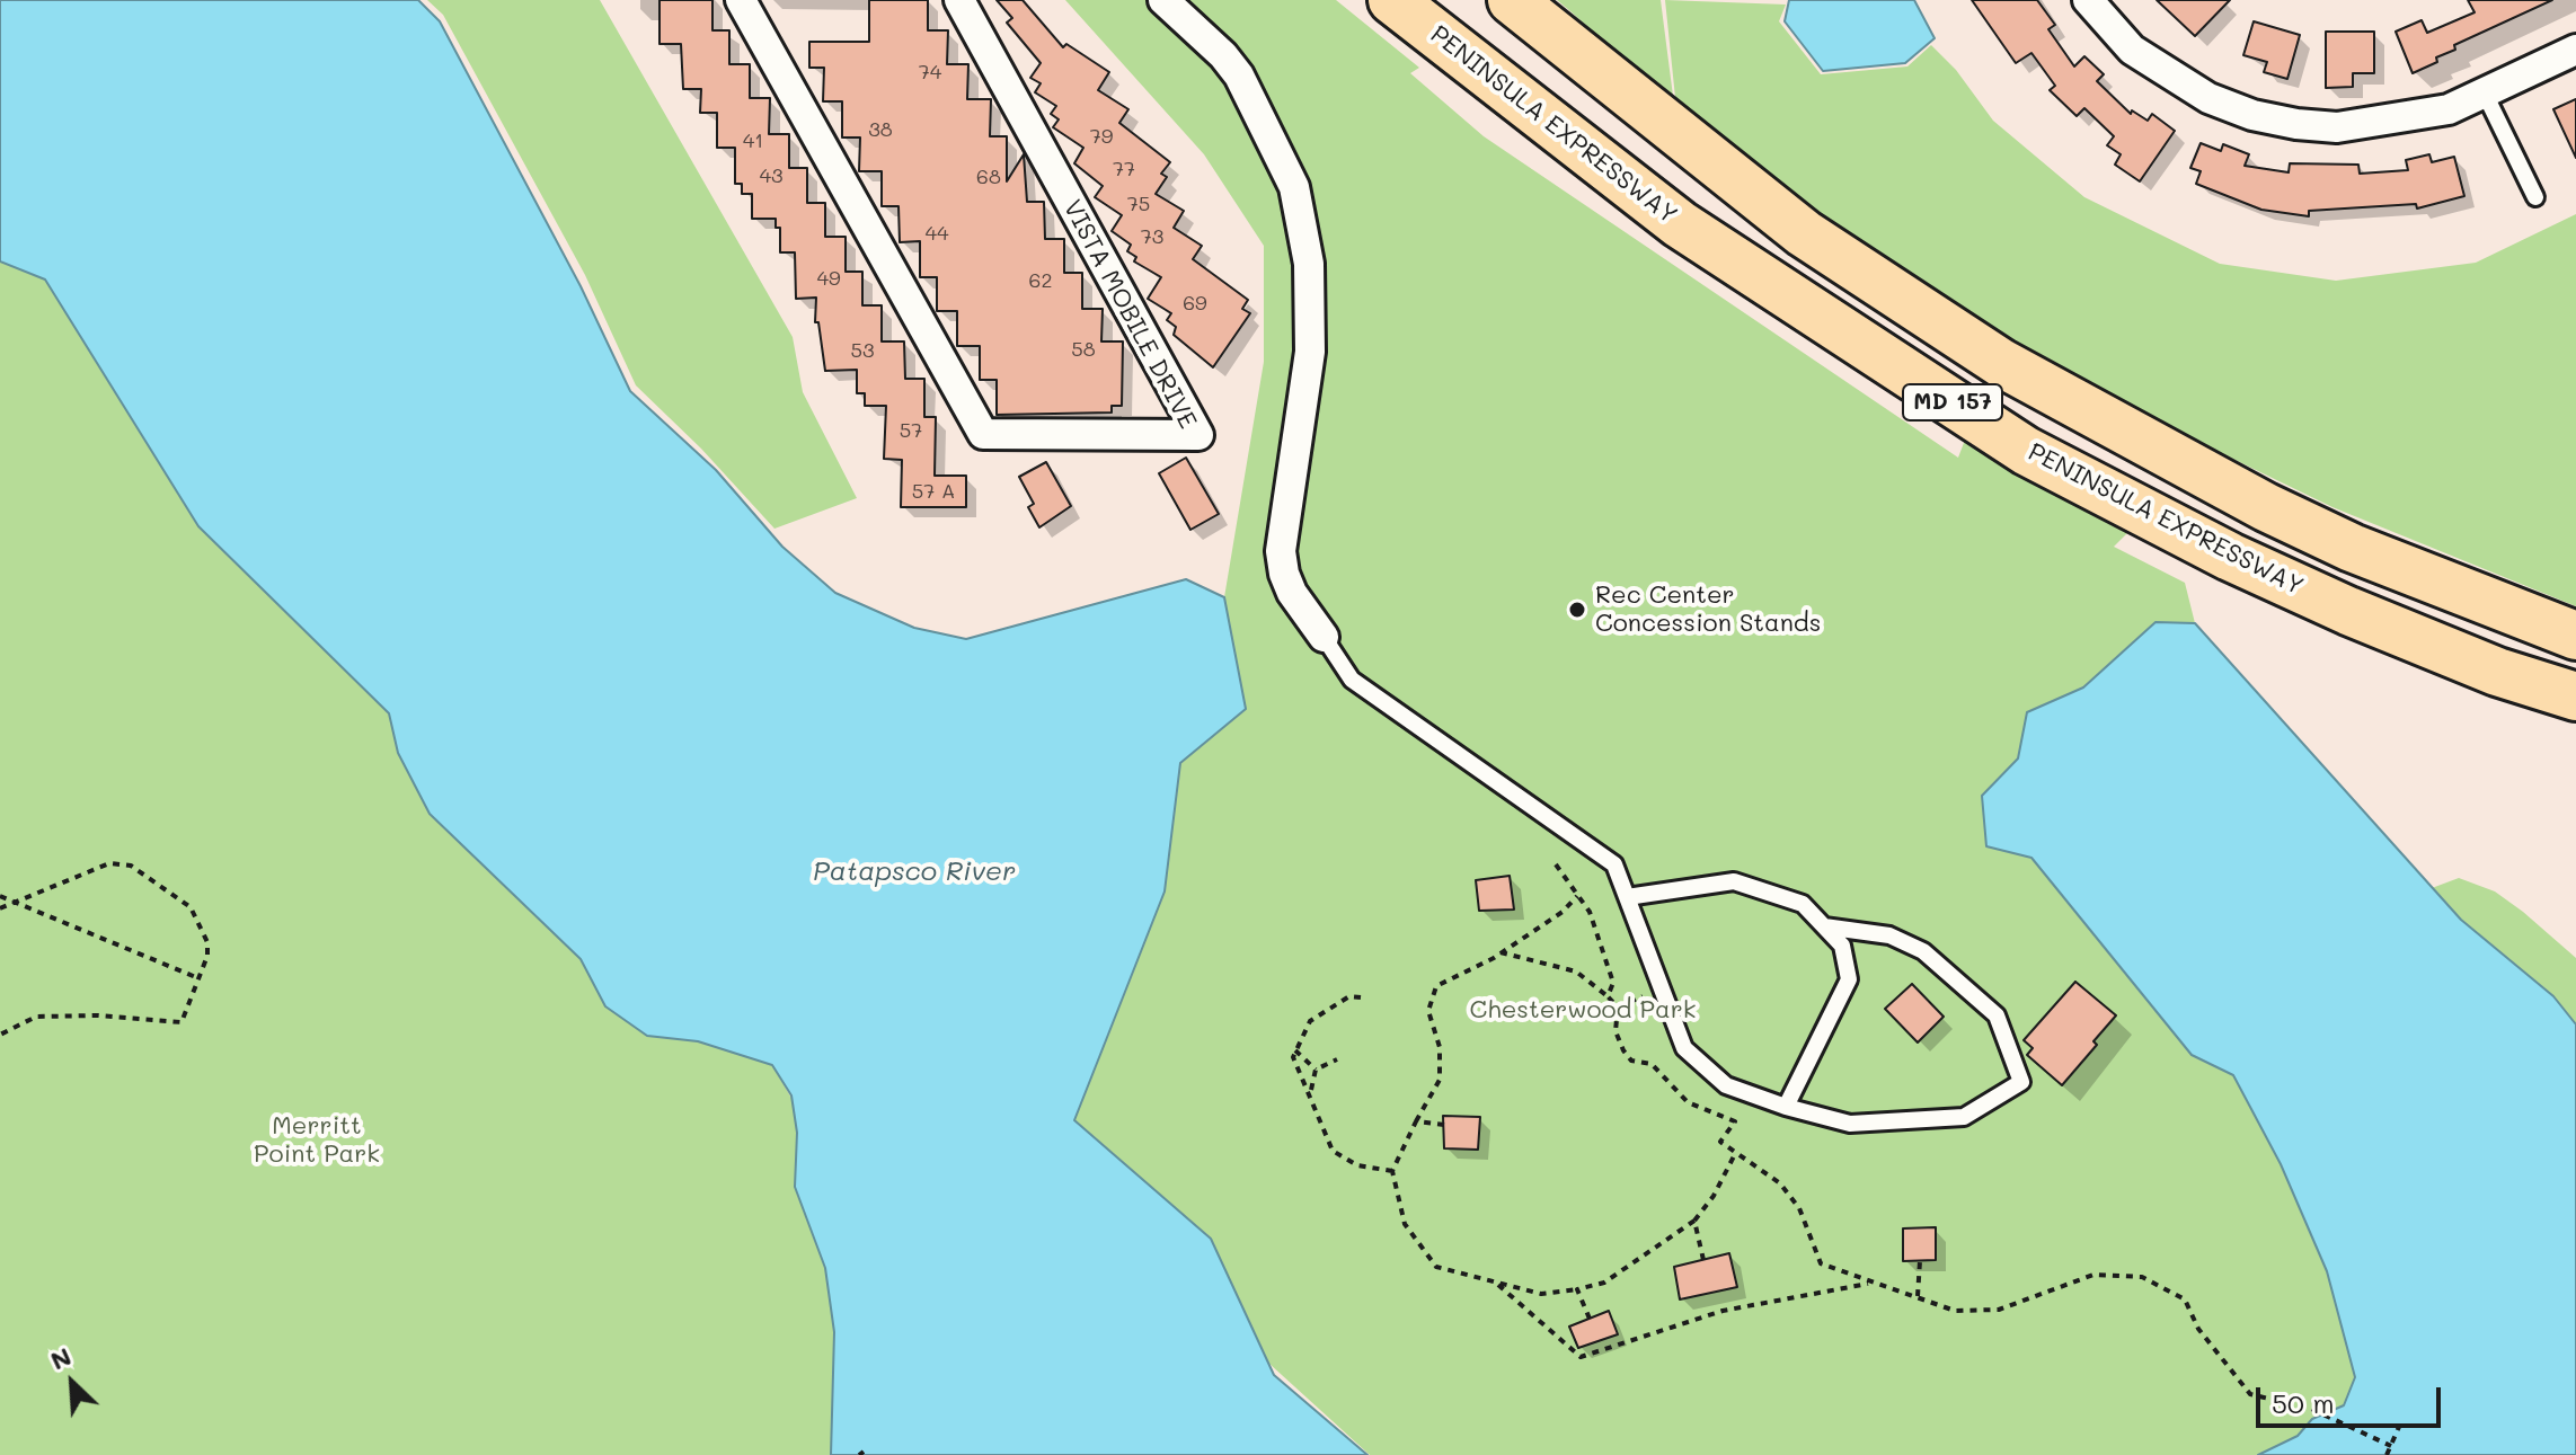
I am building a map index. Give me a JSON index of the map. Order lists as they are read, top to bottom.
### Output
{
  "streets": {
    "main road": ["PENINSULA EXPRESSWAY", "MD 157"],
    "street": ["VISTA MOBILE DRIVE"]
  },
  "water": ["Patapsco River"],
  "parks": ["Chesterwood Park", "Merritt Point Park"],
  "places": ["Rec Center Concession Stands"],
  "house_numbers": [
    "74",
    "38",
    "79",
    "41",
    "77",
    "43",
    "68",
    "75",
    "44",
    "73",
    "49",
    "62",
    "69",
    "58",
    "53",
    "57",
    "57 A"
  ],
  "scale_bar": "50 m",
  "north": "top left"
}
